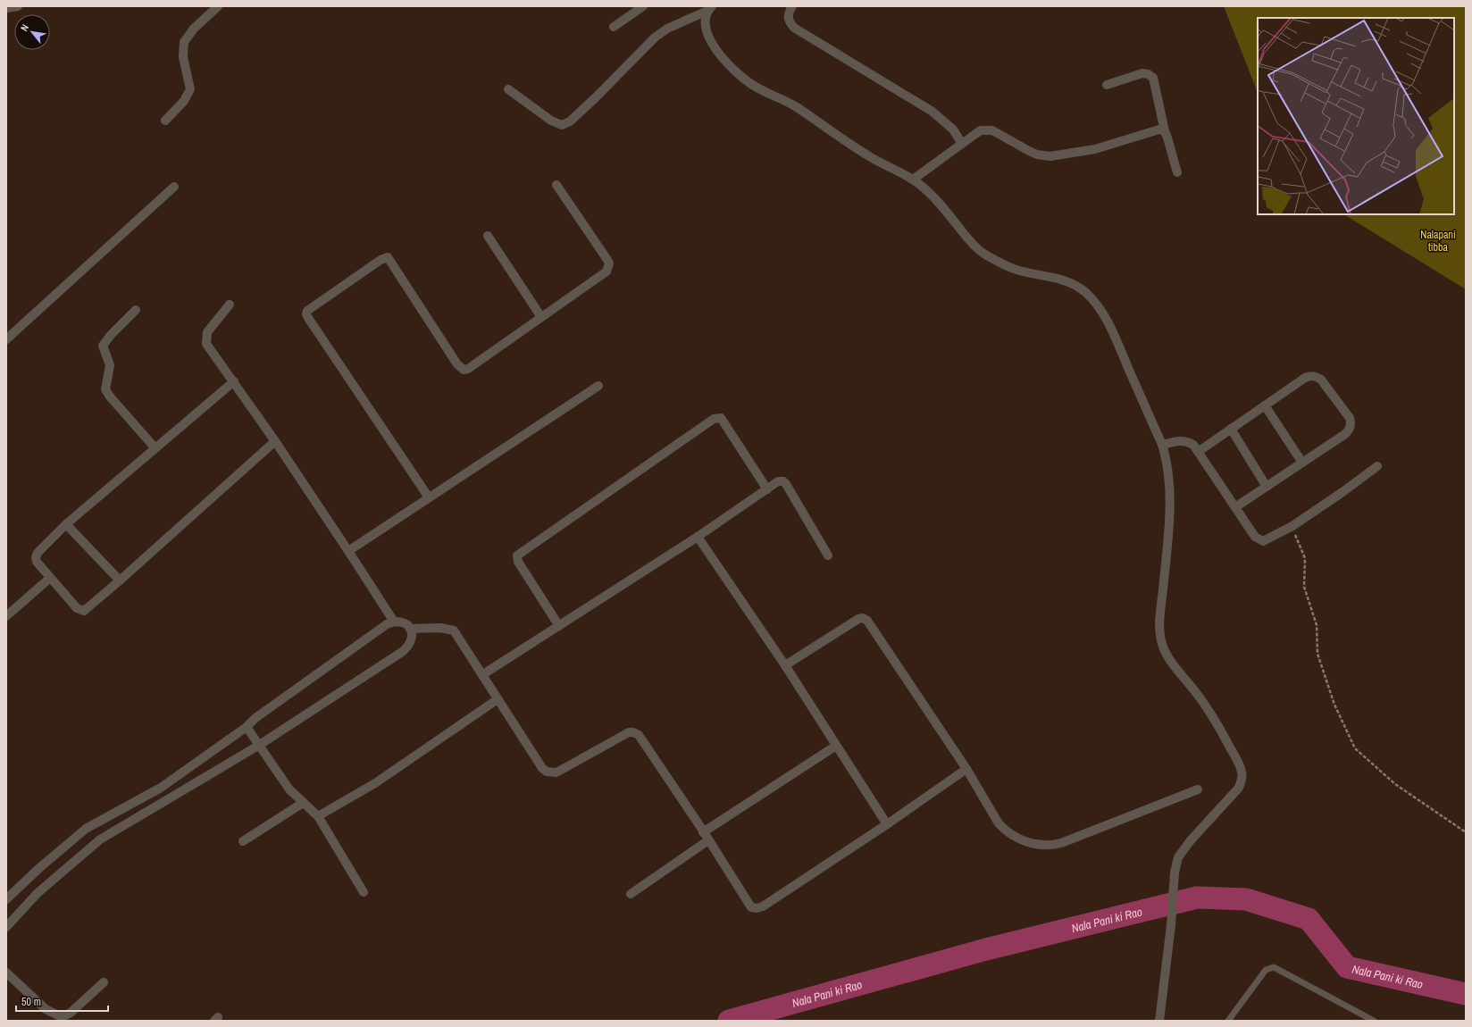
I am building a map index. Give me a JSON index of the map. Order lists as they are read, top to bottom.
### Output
{
  "water": ["Nala Pani ki Rao"],
  "parks": ["Nalapani tibba"],
  "scale_bar": "50 m",
  "north": "top left"
}
